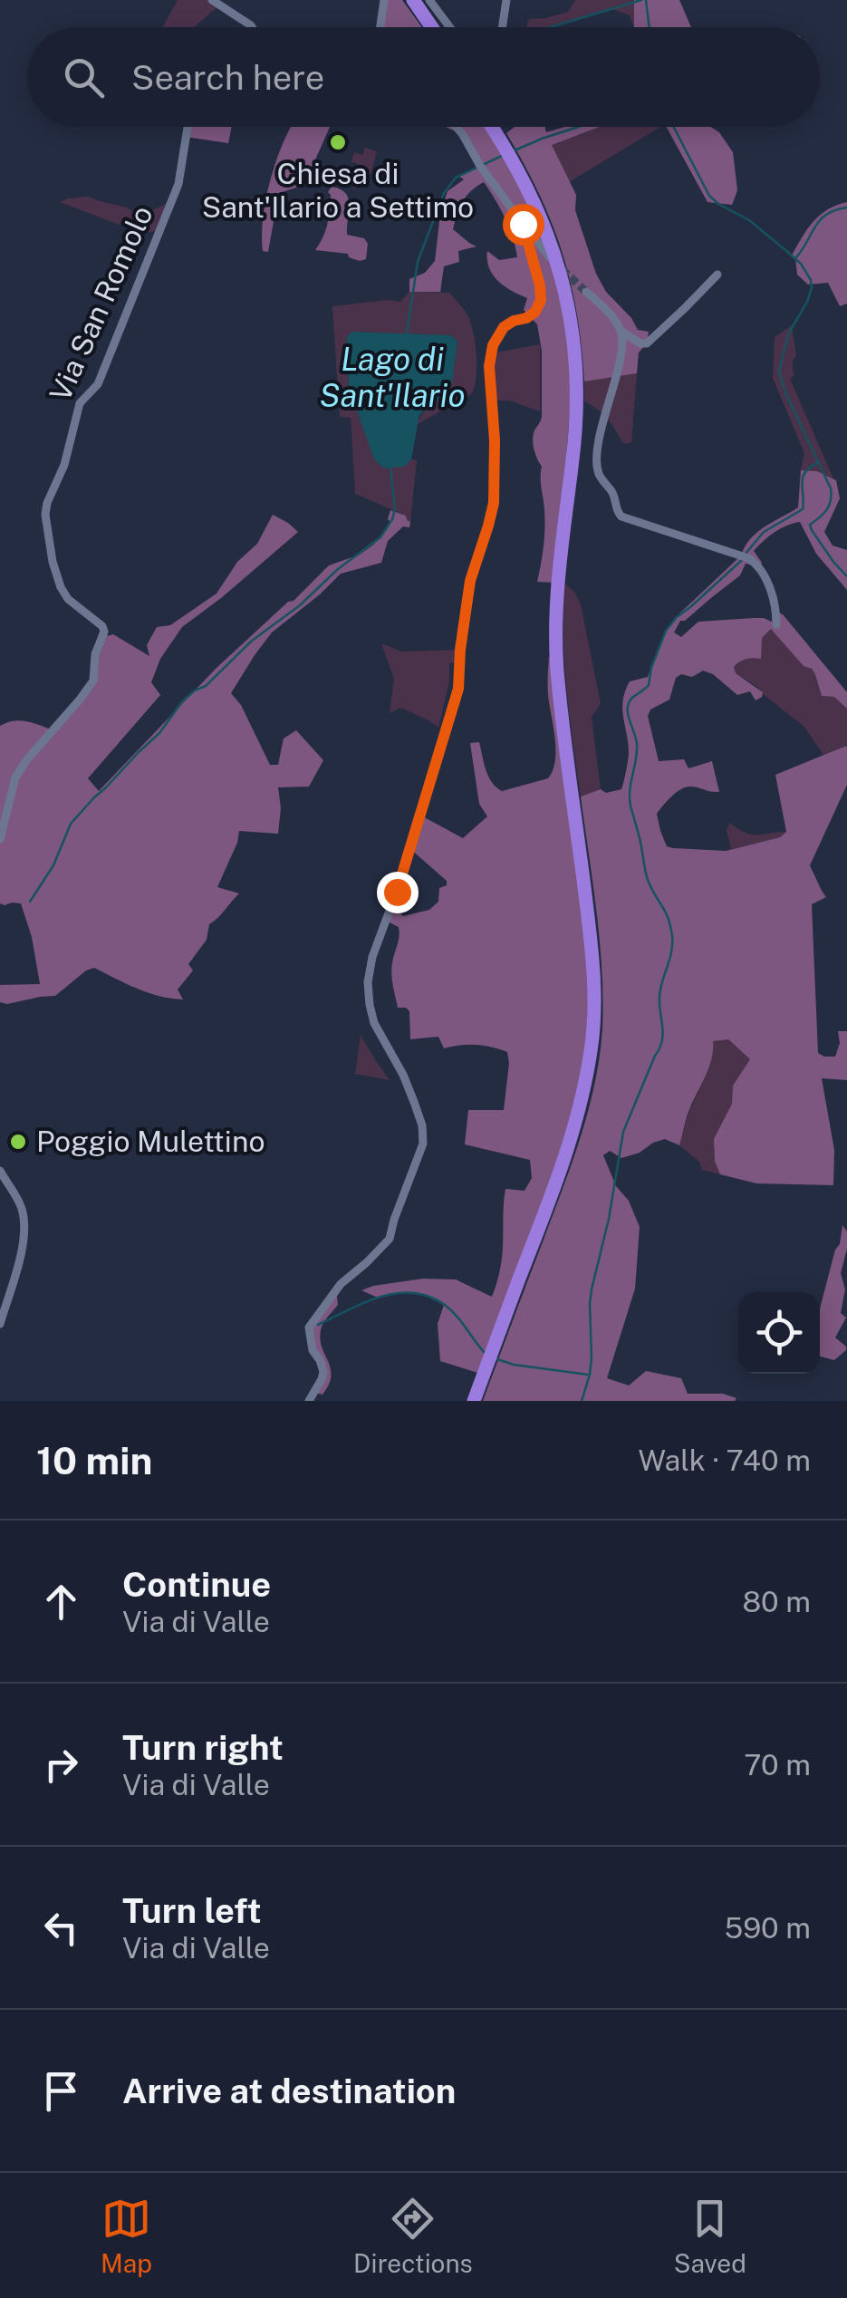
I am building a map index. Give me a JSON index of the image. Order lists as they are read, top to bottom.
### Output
{
  "streets": {
    "street": ["Via San Romolo"]
  },
  "water": ["Lago di Sant'Ilario"],
  "places": ["Chiesa di Sant'Ilario a Settimo", "Poggio Mulettino"],
  "page": {
    "search": "Search here",
    "heading": ["10 min", "Walk · 740 m"],
    "list": [
      ["Continue", "Via di Valle", "80 m"],
      ["Turn right", "Via di Valle", "70 m"],
      ["Turn left", "Via di Valle", "590 m"],
      "Arrive at destination"
    ],
    "nav": ["Map", "Directions", "Saved"]
  }
}
